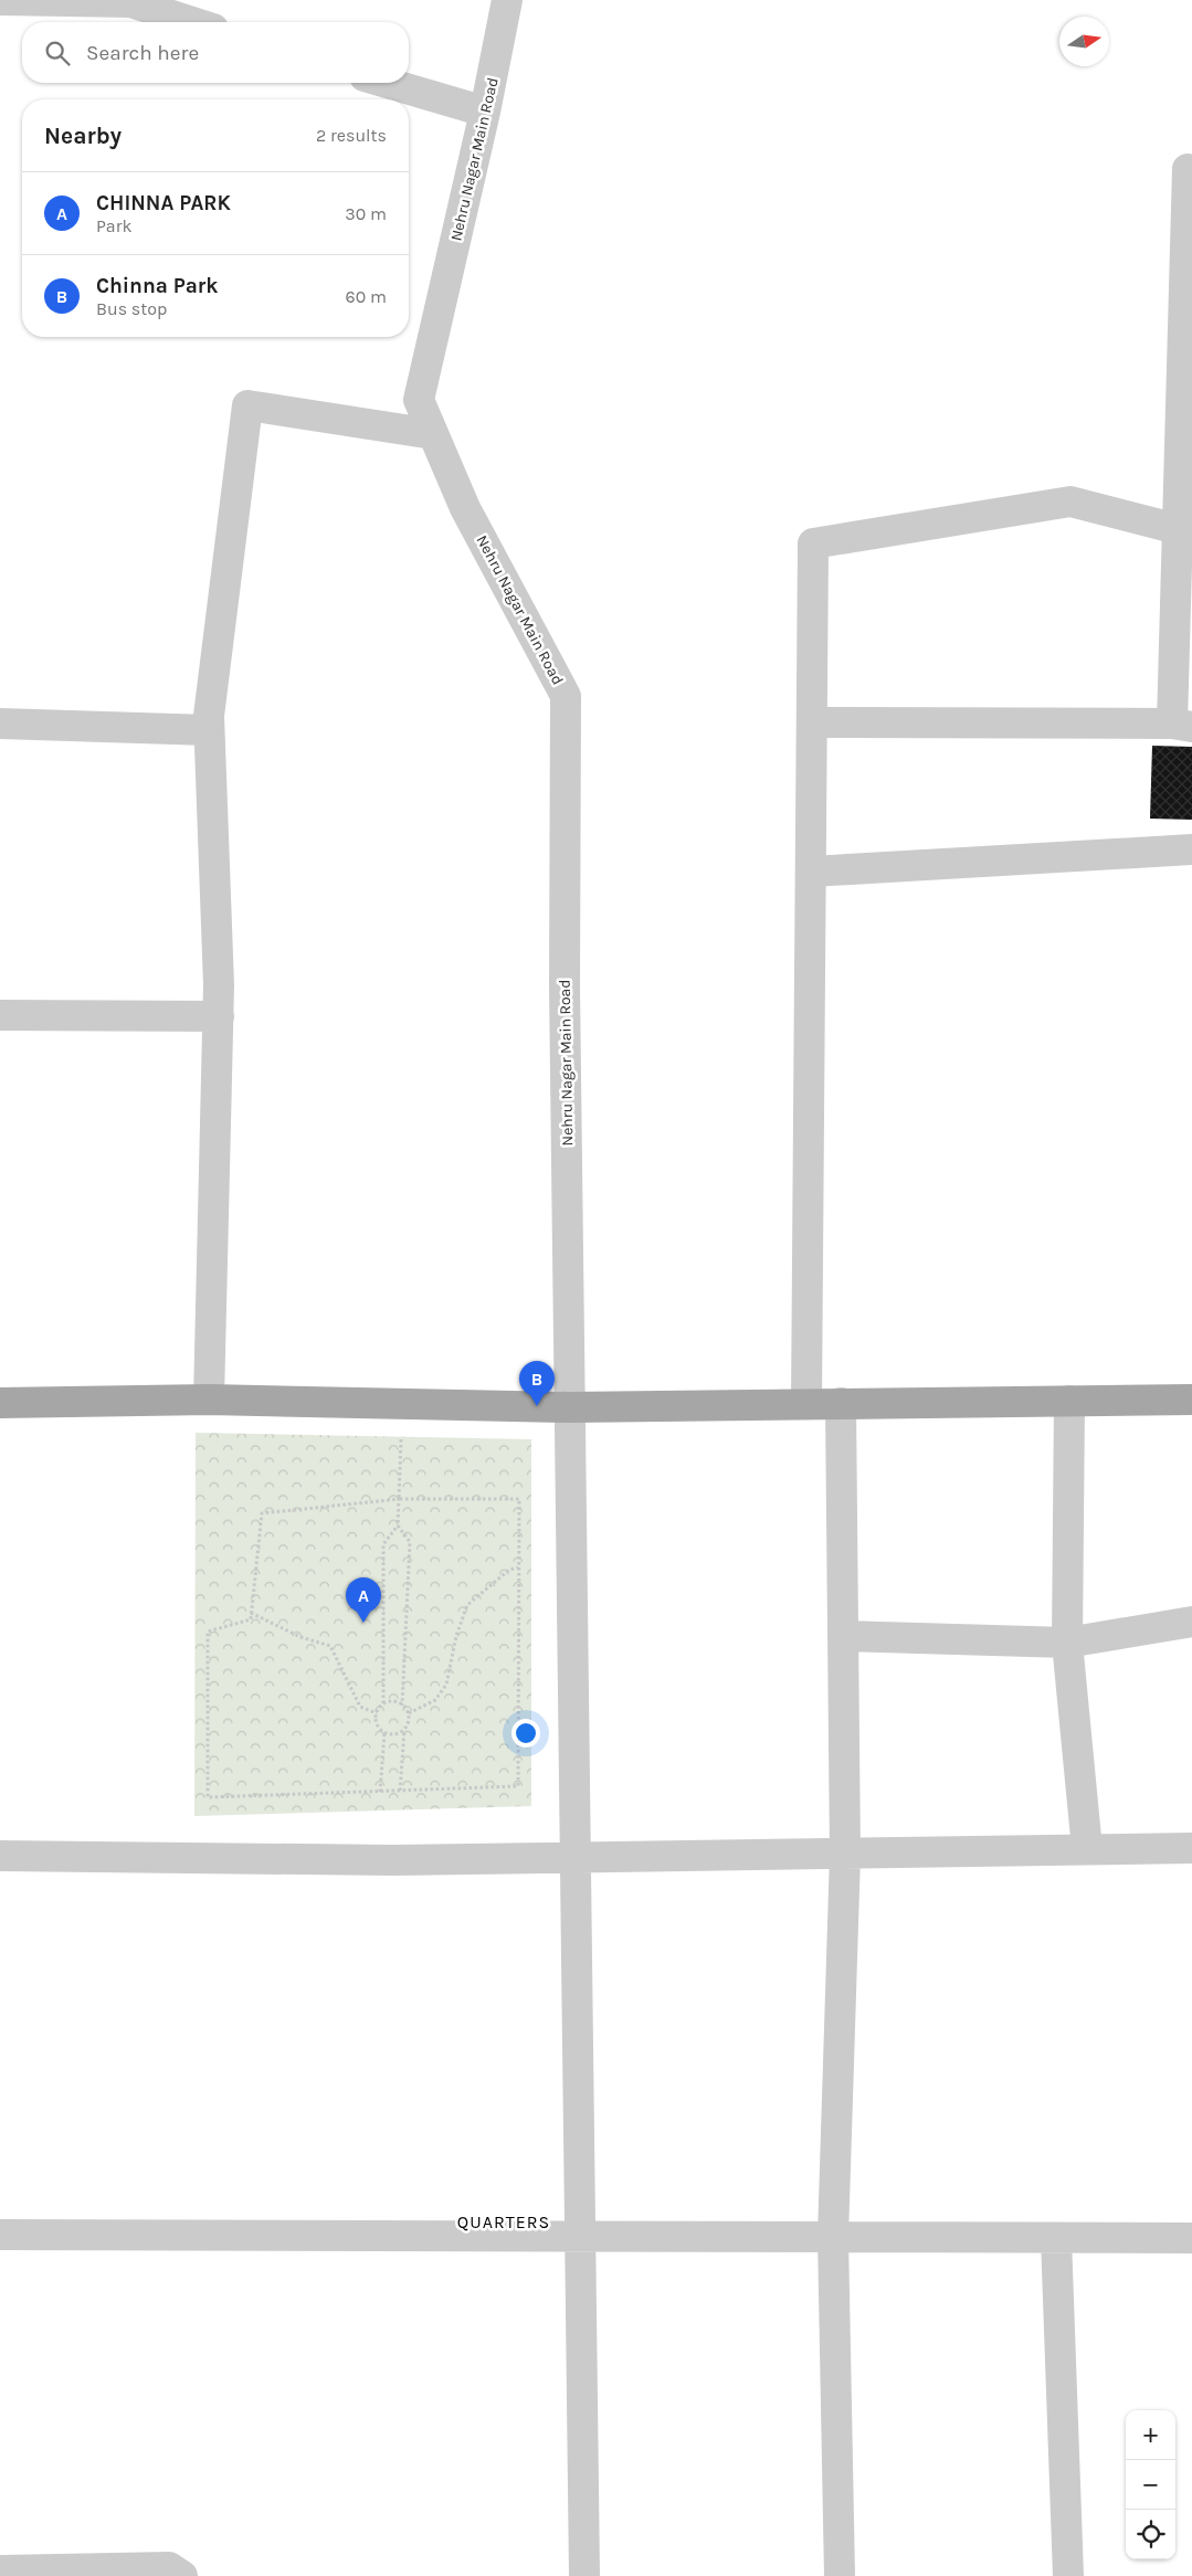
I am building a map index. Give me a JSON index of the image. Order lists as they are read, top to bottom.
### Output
{
  "streets": {
    "street": ["Nehru Nagar Main Road"]
  },
  "districts": ["QUARTERS"],
  "north": "right",
  "page": {
    "search": "Search here",
    "heading": ["Nearby", "2 results"],
    "list": [
      {
        "mark": "A",
        "name": "CHINNA PARK",
        "note": "Park",
        "value": "30 m"
      },
      {
        "mark": "B",
        "name": "Chinna Park",
        "note": "Bus stop",
        "value": "60 m"
      }
    ],
    "pins": ["B", "A"],
    "map_buttons": ["+", "−"]
  }
}
